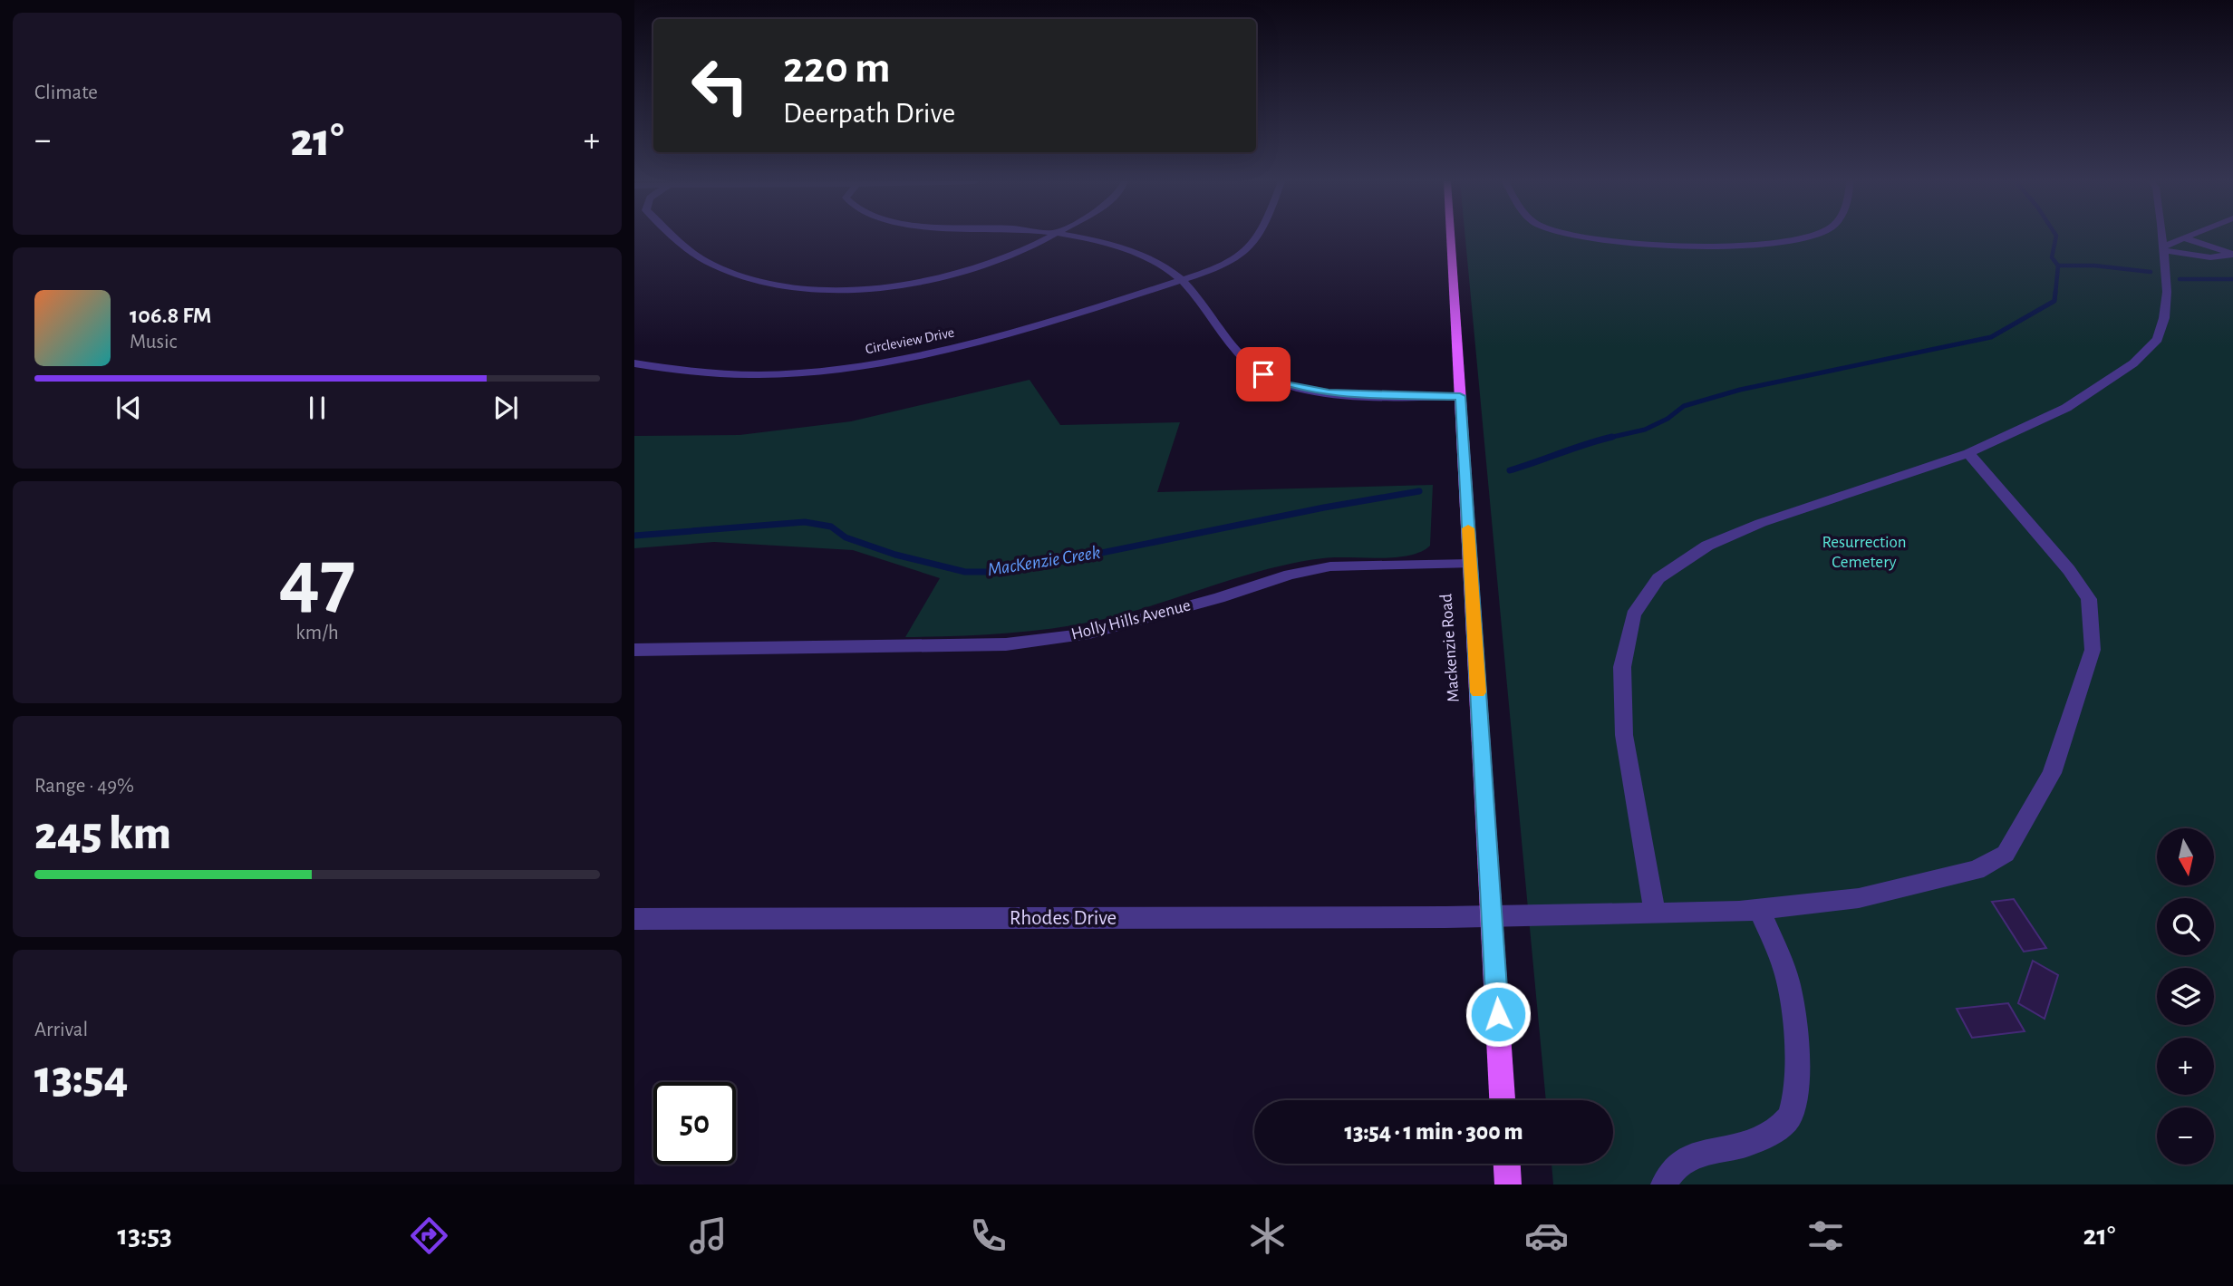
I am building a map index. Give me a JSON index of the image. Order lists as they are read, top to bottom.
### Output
{
  "streets": {
    "main road": ["Mackenzie Road"],
    "street": ["Circleview Drive", "Holly Hills Avenue", "Rhodes Drive"]
  },
  "crossings": [
    ["Holly Hills Avenue", "Mackenzie Road"],
    ["Mackenzie Road", "Rhodes Drive"]
  ],
  "water": ["MacKenzie Creek"],
  "parks": ["Resurrection Cemetery"],
  "north": "bottom",
  "page": {
    "tile": [
      "Climate",
      ["47", "km/h"],
      ["Range · 49%", "245 km"],
      ["Arrival", "13:54"]
    ],
    "turn": ["220 m", "Deerpath Drive"],
    "heat": ["−", "21°", "+"],
    "song": ["106.8 FM", "Music"],
    "map_buttons": ["+", "−"],
    "limit": "50",
    "trip": "13:54 · 1 min · 300 m",
    "tabs": ["13:53", "21°"]
  }
}
